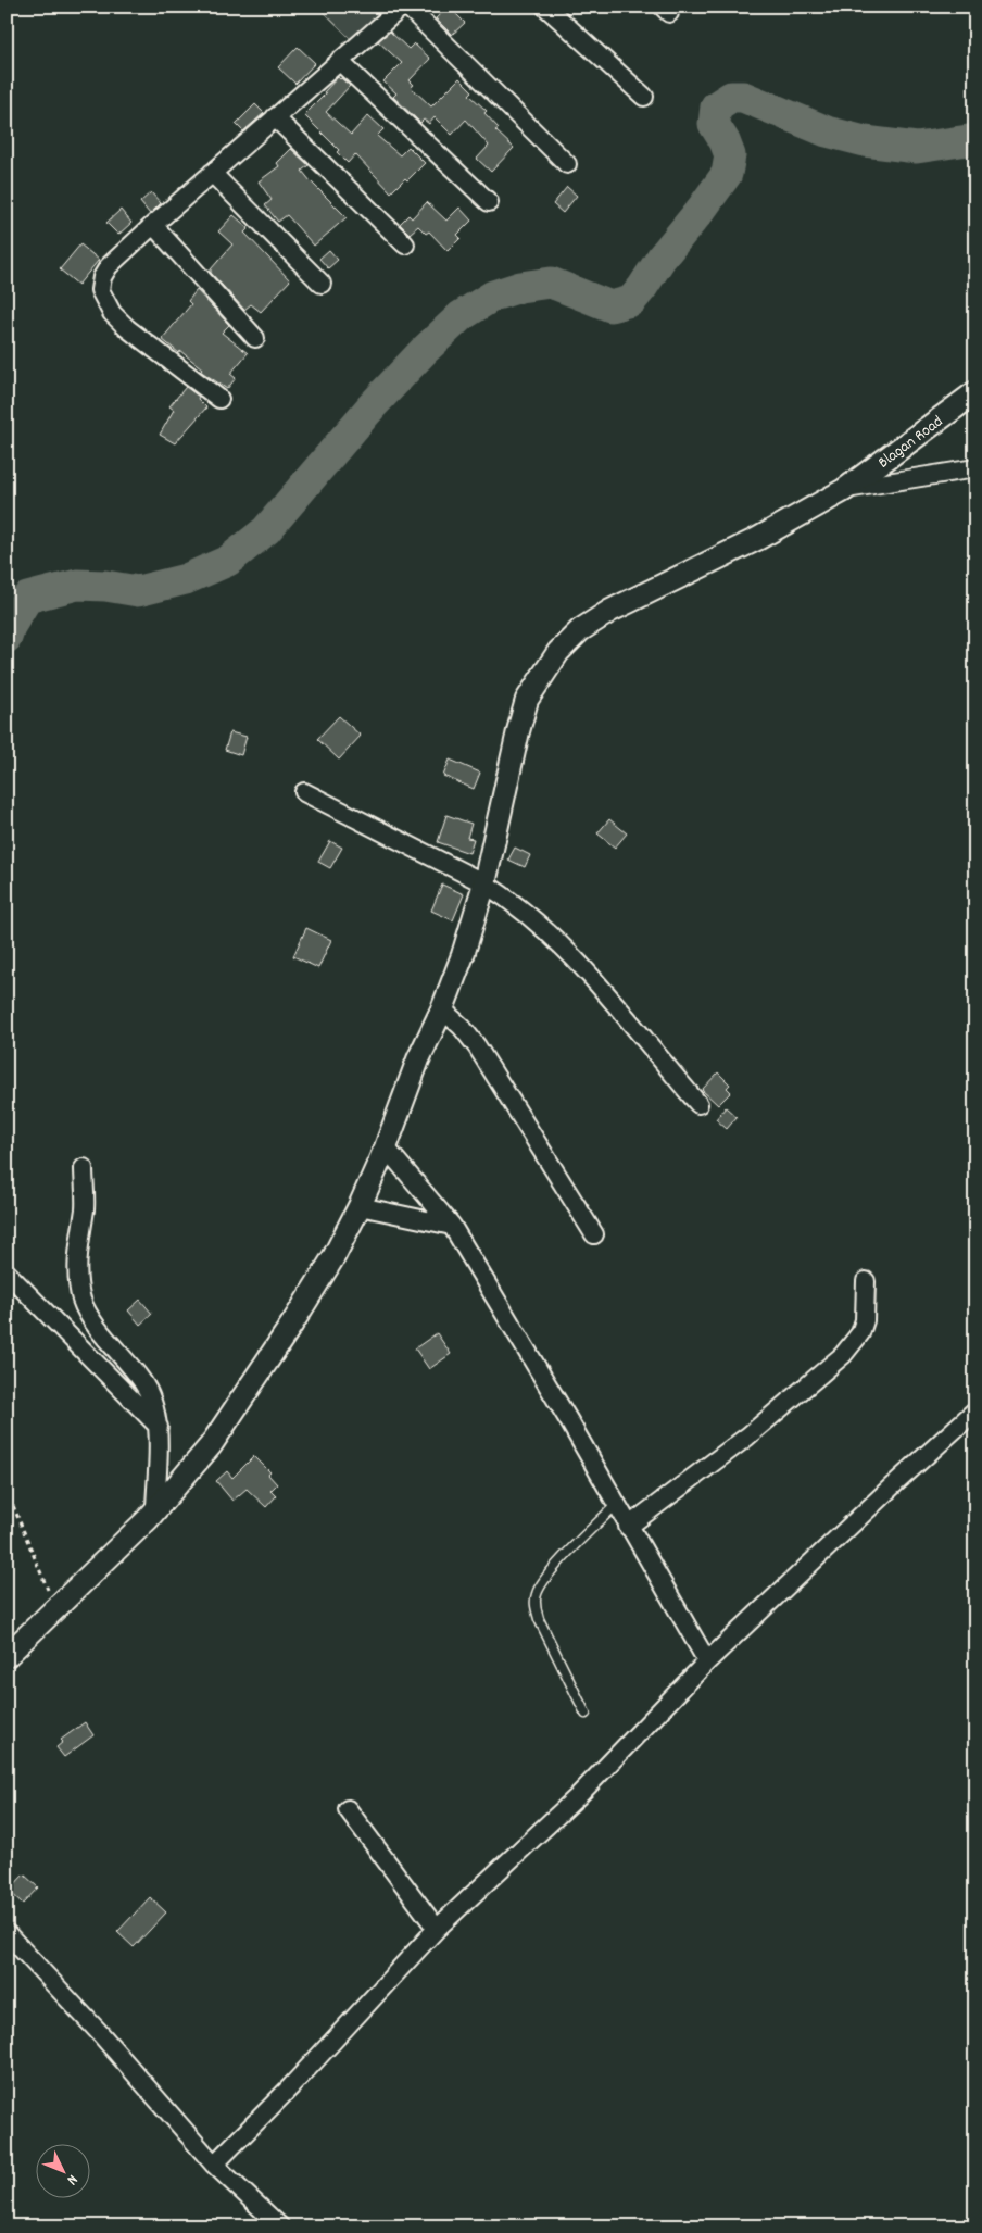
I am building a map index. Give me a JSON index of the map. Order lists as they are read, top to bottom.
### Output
{
  "streets": {
    "street": ["Blagan Road"]
  },
  "north": "bottom right"
}
